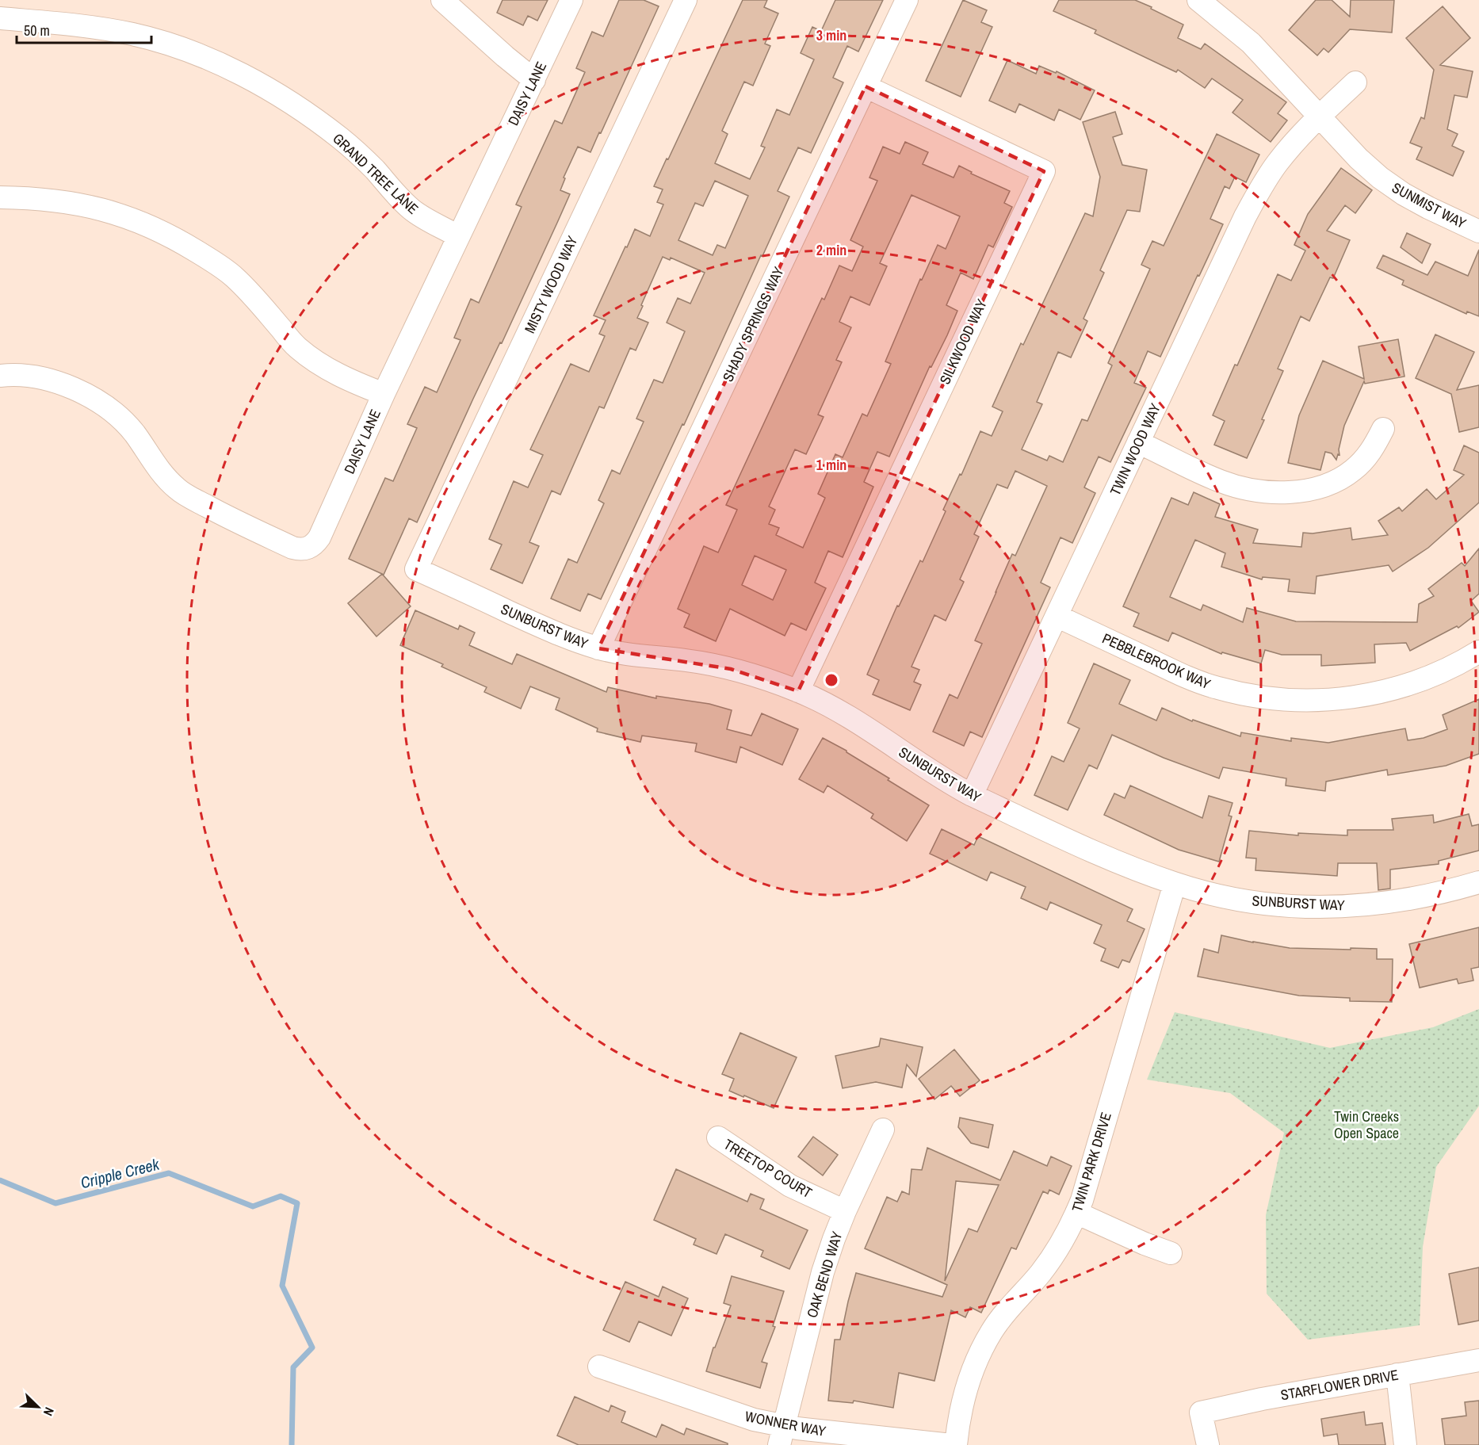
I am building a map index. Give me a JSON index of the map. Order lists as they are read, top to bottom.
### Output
{
  "streets": {
    "street": [
      "DAISY LANE",
      "GRAND TREE LANE",
      "SUNMIST WAY",
      "MISTY WOOD WAY",
      "SHADY SPRINGS WAY",
      "SILKWOOD WAY",
      "TWIN WOOD WAY",
      "SUNBURST WAY",
      "PEBBLEBROOK WAY",
      "TWIN PARK DRIVE",
      "TREETOP COURT",
      "OAK BEND WAY",
      "STARFLOWER DRIVE",
      "WONNER WAY"
    ]
  },
  "crossings": [
    ["DAISY LANE", "GRAND TREE LANE"],
    ["SUNMIST WAY", "TWIN WOOD WAY"],
    ["MISTY WOOD WAY", "SUNBURST WAY"],
    ["SHADY SPRINGS WAY", "SILKWOOD WAY"],
    ["SHADY SPRINGS WAY", "SUNBURST WAY"],
    ["SILKWOOD WAY", "SUNBURST WAY"],
    ["TWIN WOOD WAY", "SUNBURST WAY"],
    ["TWIN WOOD WAY", "PEBBLEBROOK WAY"],
    ["SUNBURST WAY", "TWIN PARK DRIVE"],
    ["TREETOP COURT", "OAK BEND WAY"],
    ["OAK BEND WAY", "WONNER WAY"]
  ],
  "water": ["Cripple Creek"],
  "parks": ["Twin Creeks Open Space"],
  "scale_bar": "50 m",
  "north": "bottom right",
  "rings": ["3 min", "2 min", "1 min"]
}
